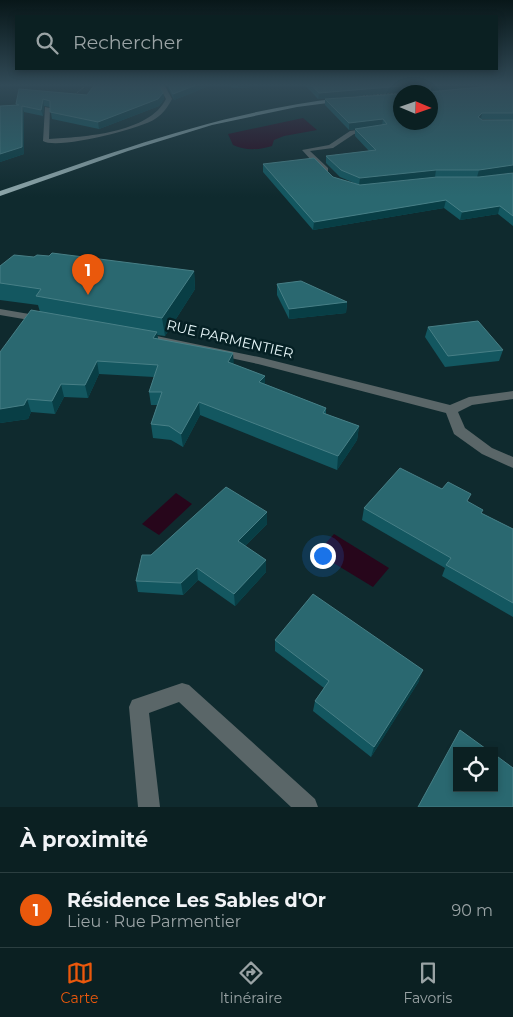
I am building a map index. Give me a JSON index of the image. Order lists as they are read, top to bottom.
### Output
{
  "streets": {
    "street": ["RUE PARMENTIER"]
  },
  "north": "right",
  "page": {
    "search": "Rechercher",
    "pins": "1",
    "heading": "À proximité",
    "list": [
      {
        "mark": "1",
        "name": "Résidence Les Sables d'Or",
        "note": "Lieu · Rue Parmentier",
        "value": "90 m"
      }
    ],
    "nav": ["Carte", "Itinéraire", "Favoris"]
  }
}
